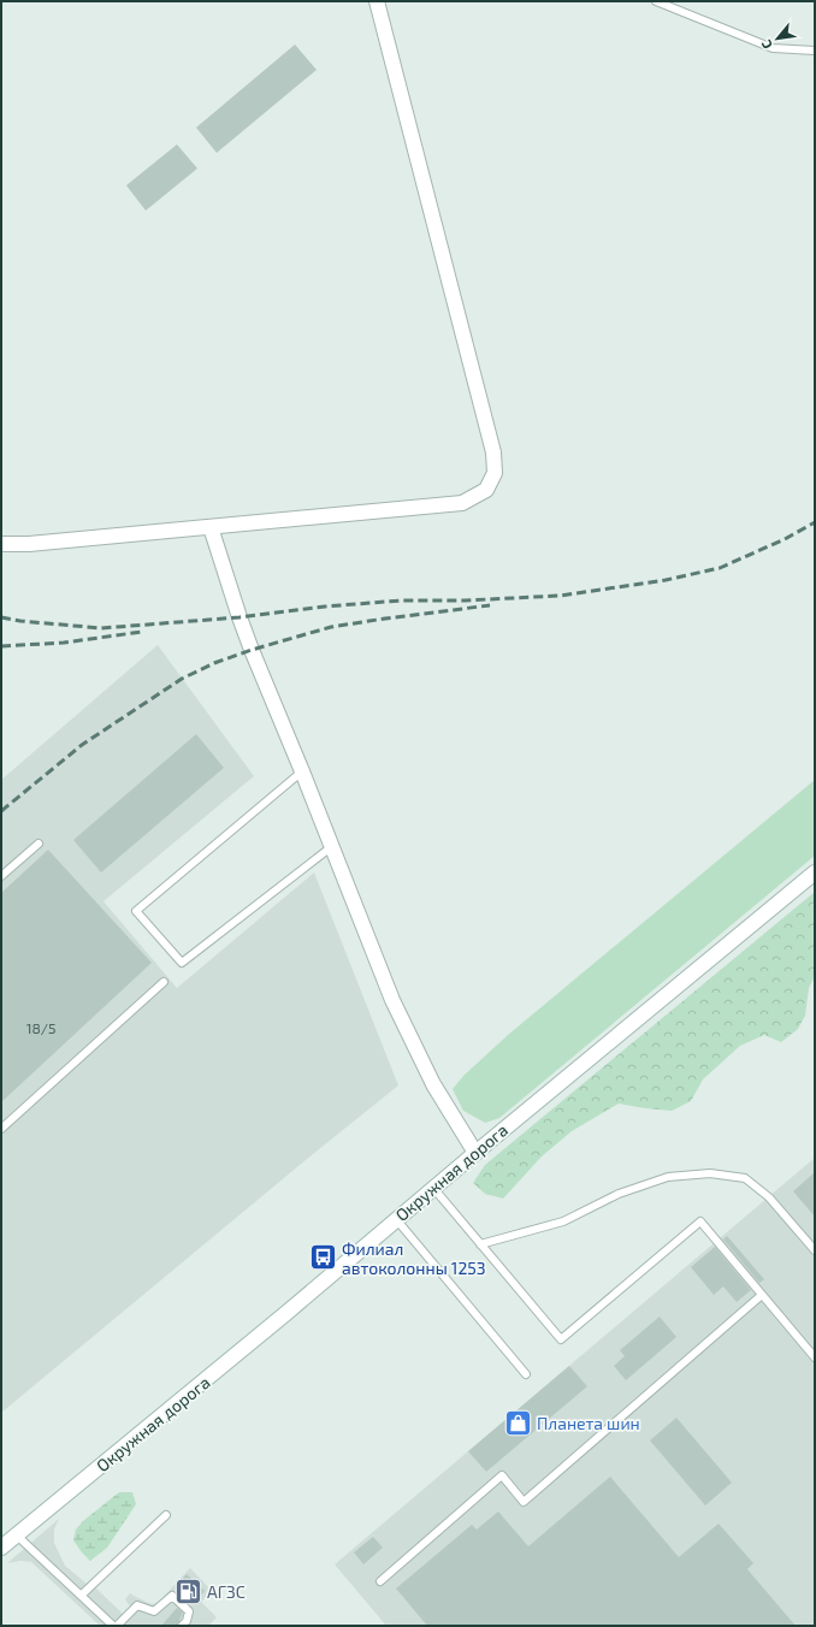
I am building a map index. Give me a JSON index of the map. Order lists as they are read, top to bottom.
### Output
{
  "streets": {
    "street": ["Окружная дорога"]
  },
  "places": {
    "bus stop": ["Филиал автоколонны 1253"],
    "shop": ["Планета шин"],
    "fuel station": ["АГЗС"]
  },
  "house_numbers": ["18/5"],
  "north": "bottom left"
}
